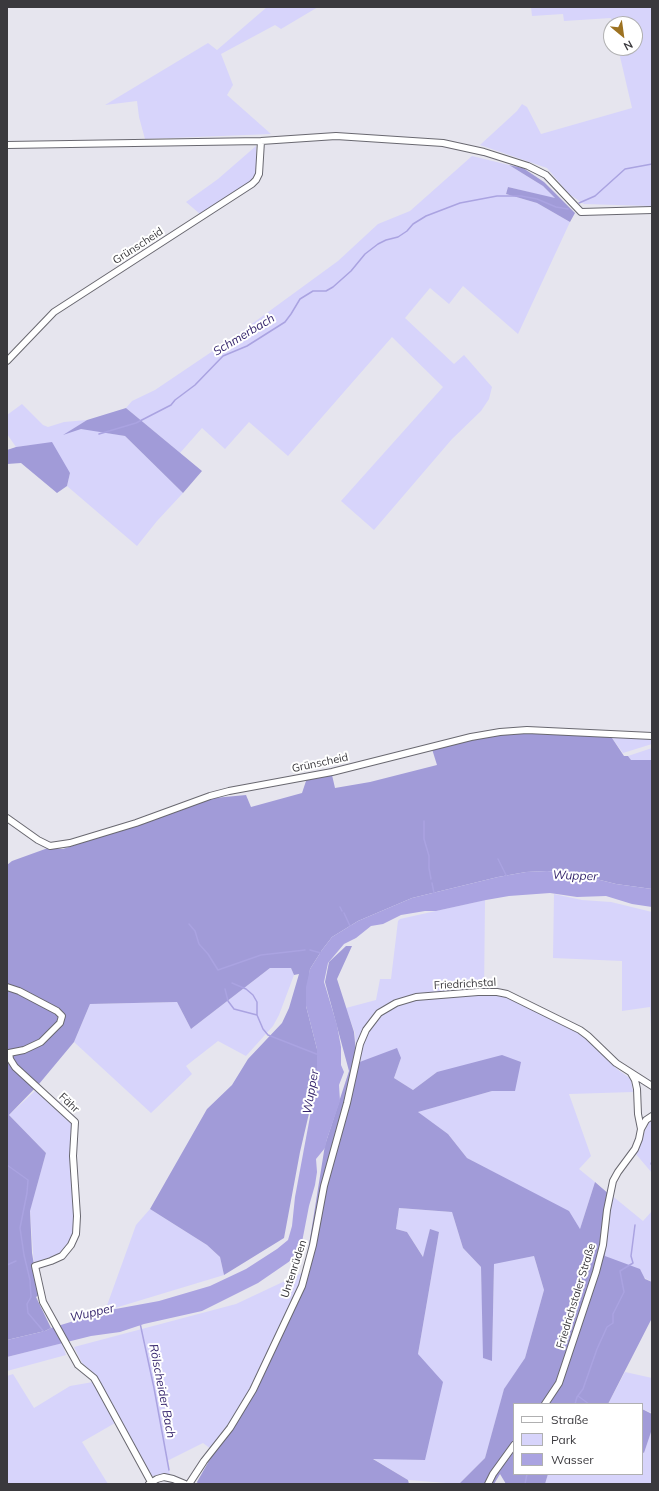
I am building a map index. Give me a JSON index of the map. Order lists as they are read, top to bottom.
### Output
{
  "streets": {
    "street": [
      "Grünscheid",
      "Friedrichstal",
      "Fähr",
      "Untenrüden",
      "Friedrichstaler Straße"
    ]
  },
  "crossings": [
    ["Friedrichstal", "Untenrüden"]
  ],
  "water": ["Schmerbach", "Wupper", "Rölscheider Bach"],
  "legend": ["Straße", "Park", "Wasser"],
  "north": "bottom right"
}
